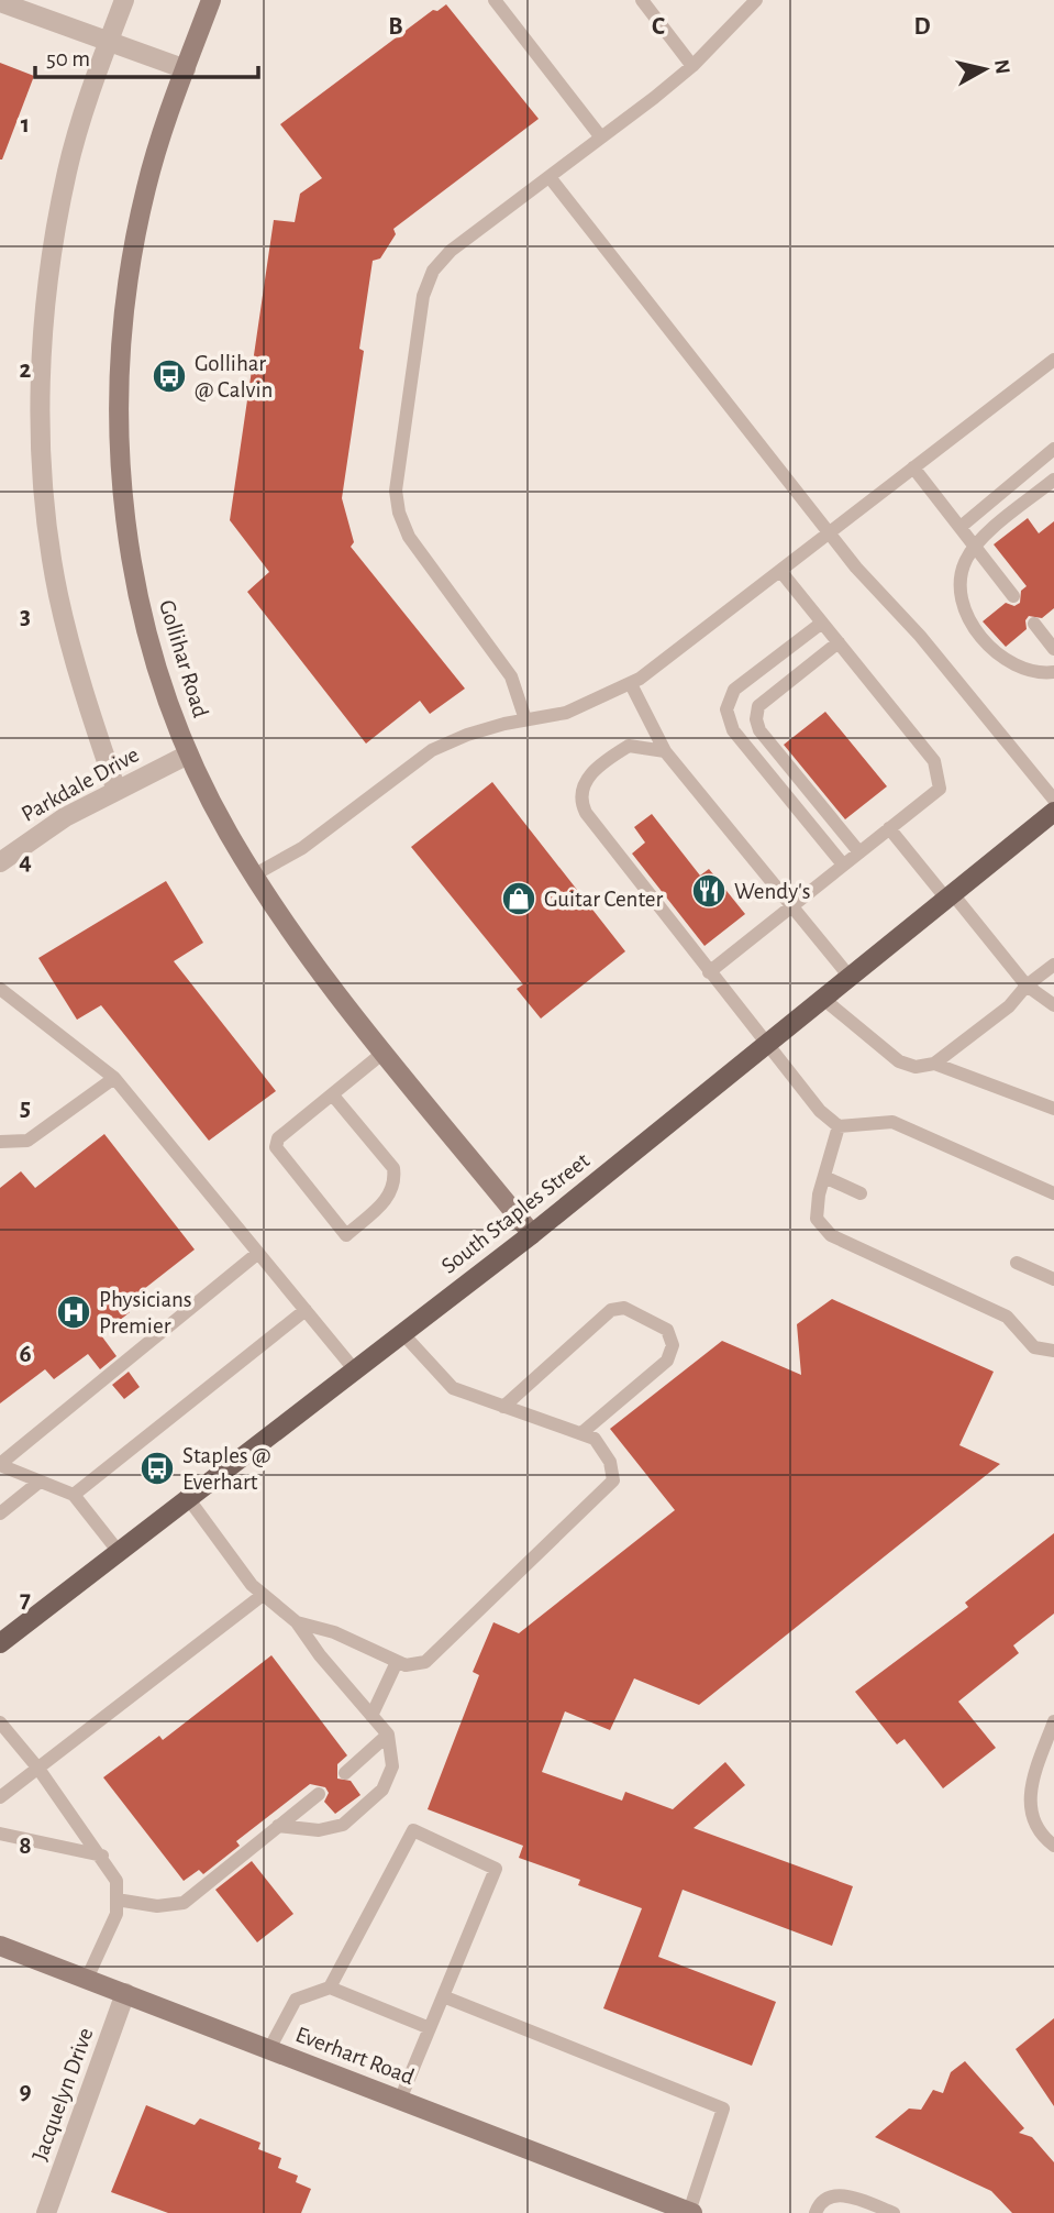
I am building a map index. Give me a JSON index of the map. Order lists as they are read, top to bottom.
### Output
{
  "streets": {
    "main road": ["Gollihar Road", "South Staples Street", "Everhart Road"],
    "street": ["Parkdale Drive", "Jacquelyn Drive"]
  },
  "crossings": [
    ["Gollihar Road", "Parkdale Drive"],
    ["Gollihar Road", "South Staples Street"],
    ["Everhart Road", "Jacquelyn Drive"]
  ],
  "places": {
    "bus stop": ["Gollihar @ Calvin", "Staples @ Everhart"],
    "restaurant": ["Wendy's"],
    "shop": ["Guitar Center"],
    "hospital": ["Physicians Premier"]
  },
  "scale_bar": "50 m",
  "north": "right",
  "grid": {
    "columns": ["B", "C", "D"],
    "rows": [
      "1",
      "2",
      "3",
      "4",
      "5",
      "6",
      "7",
      "8",
      "9"
    ]
  }
}
